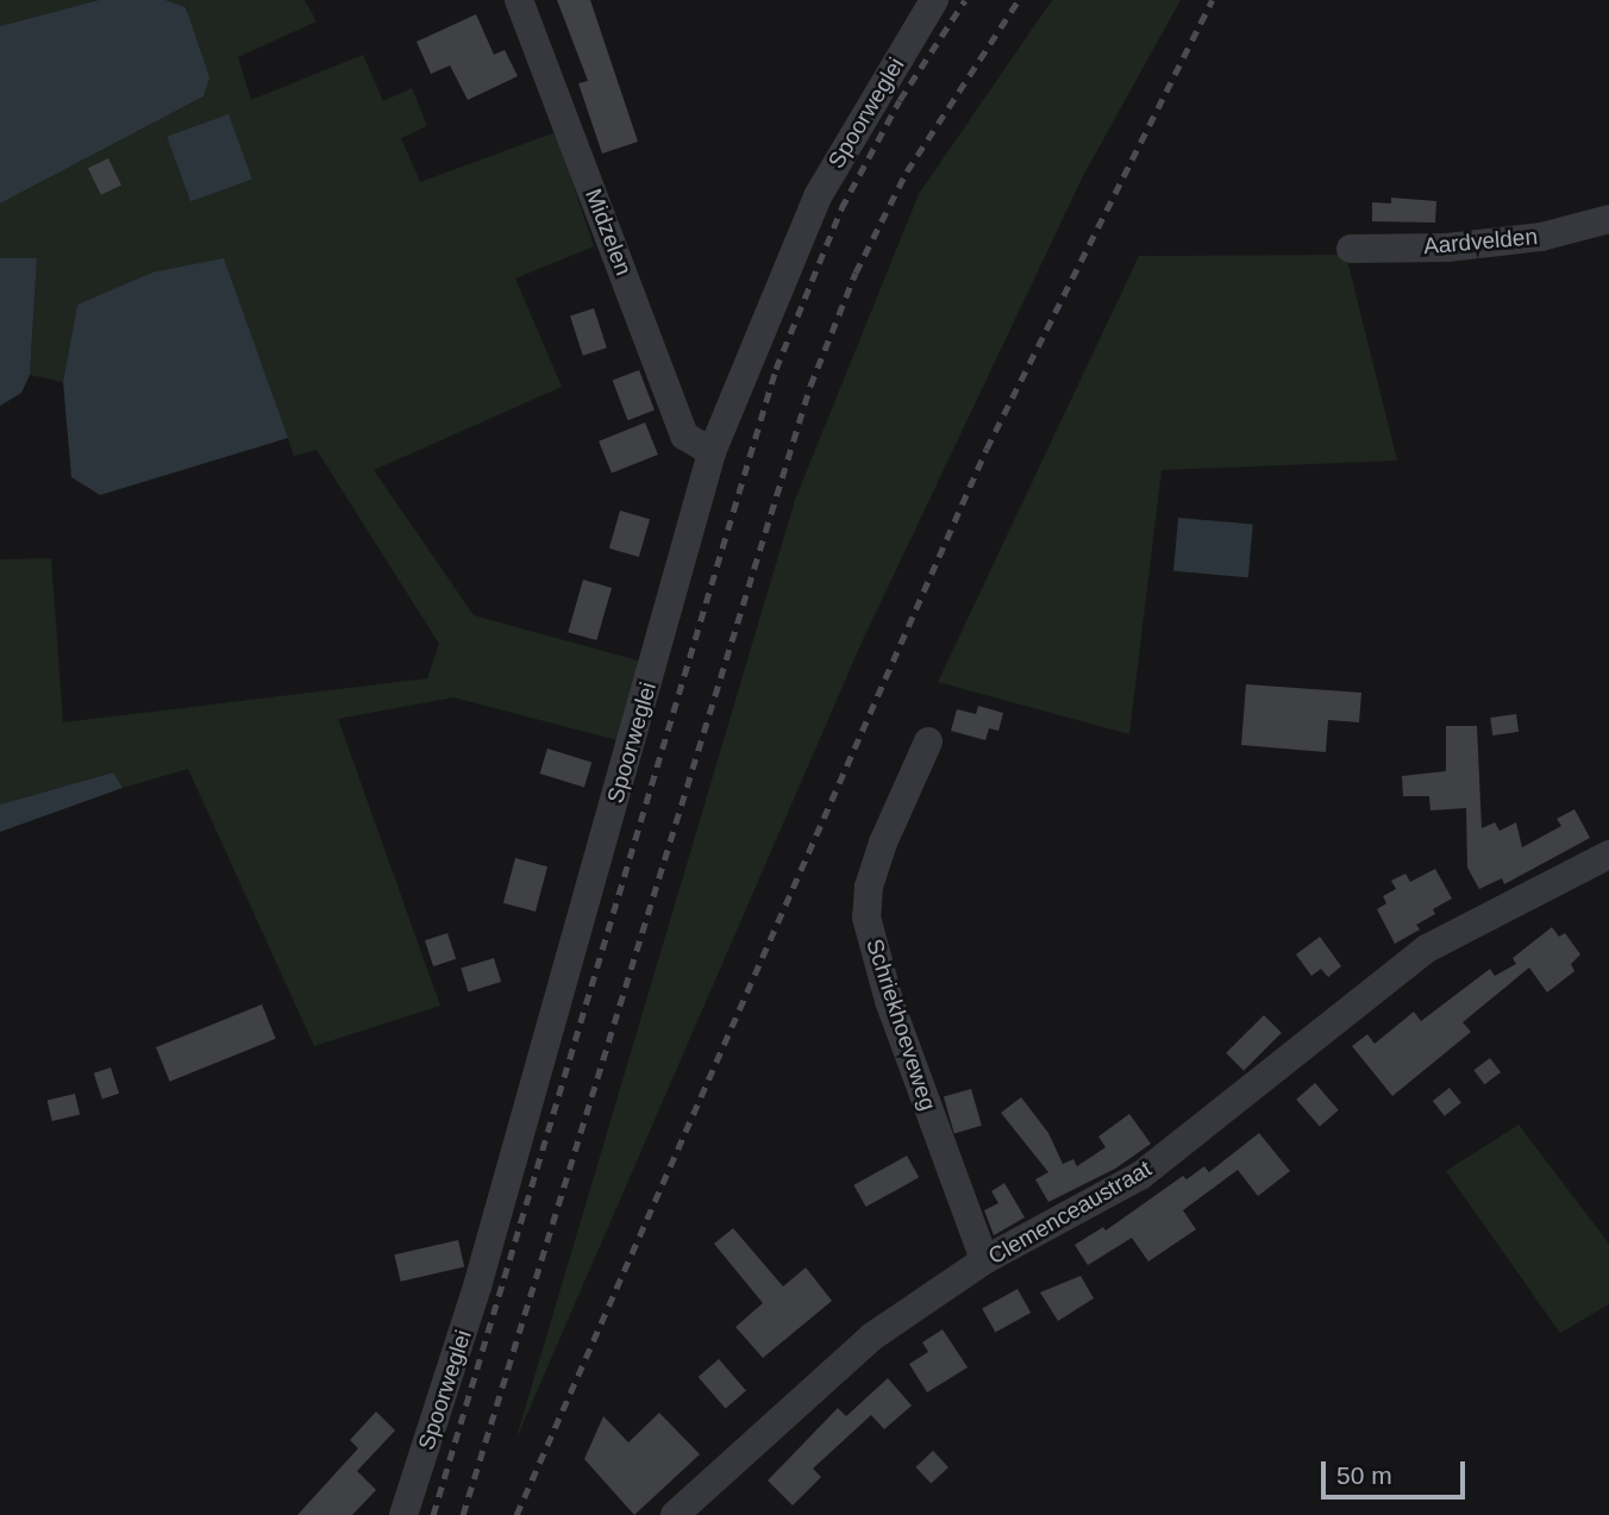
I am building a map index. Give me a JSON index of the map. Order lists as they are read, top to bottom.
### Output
{
  "streets": {
    "street": [
      "Spoorweglei",
      "Midzelen",
      "Aardvelden",
      "Schriekhoeveweg",
      "Clemenceaustraat"
    ]
  },
  "crossings": [
    ["Spoorweglei", "Midzelen"],
    ["Schriekhoeveweg", "Clemenceaustraat"]
  ],
  "scale_bar": "50 m"
}
